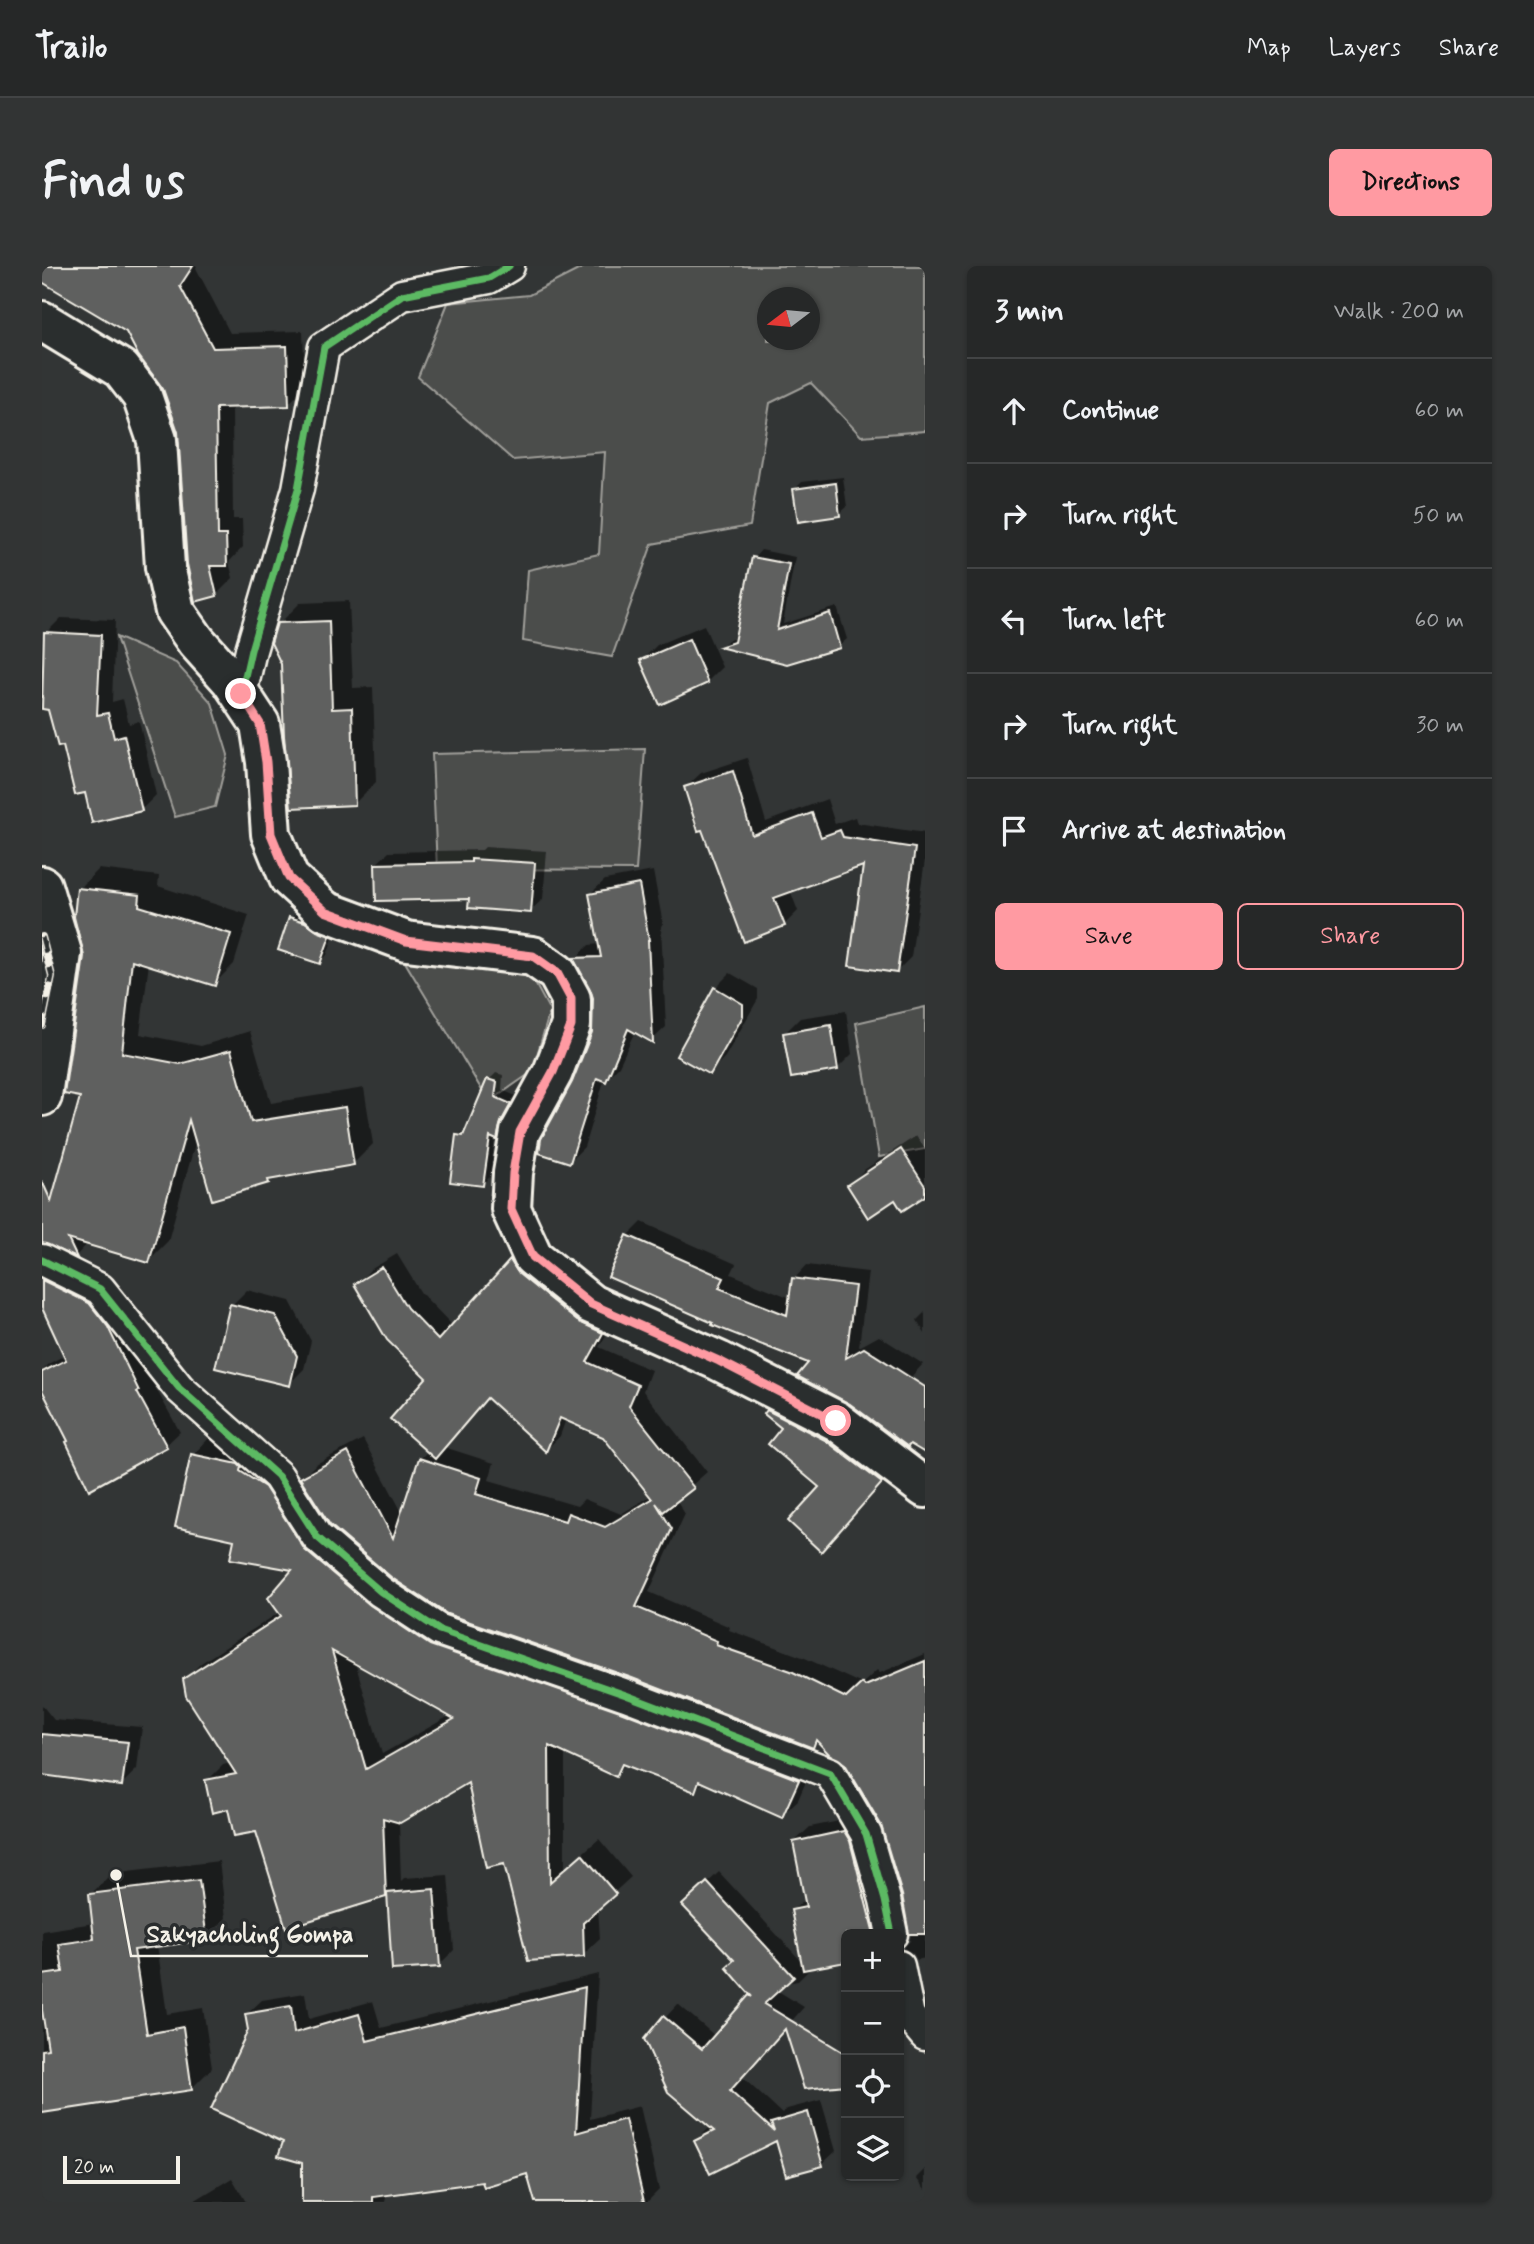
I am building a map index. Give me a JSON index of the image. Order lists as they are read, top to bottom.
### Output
{
  "places": ["Sakyacholing Gompa"],
  "scale_bar": "20 m",
  "north": "left",
  "page": {
    "header": "Trailo",
    "nav": ["Map", "Layers", "Share"],
    "buttons": [
      "Directions",
      ["Save", "Share"]
    ],
    "title": "Find us",
    "heading": ["3 min", "Walk · 200 m"],
    "list": [
      ["Continue", "60 m"],
      ["Turn right", "50 m"],
      ["Turn left", "60 m"],
      ["Turn right", "30 m"],
      "Arrive at destination"
    ],
    "map_buttons": ["+", "−"],
    "scale": "20 m"
  }
}
